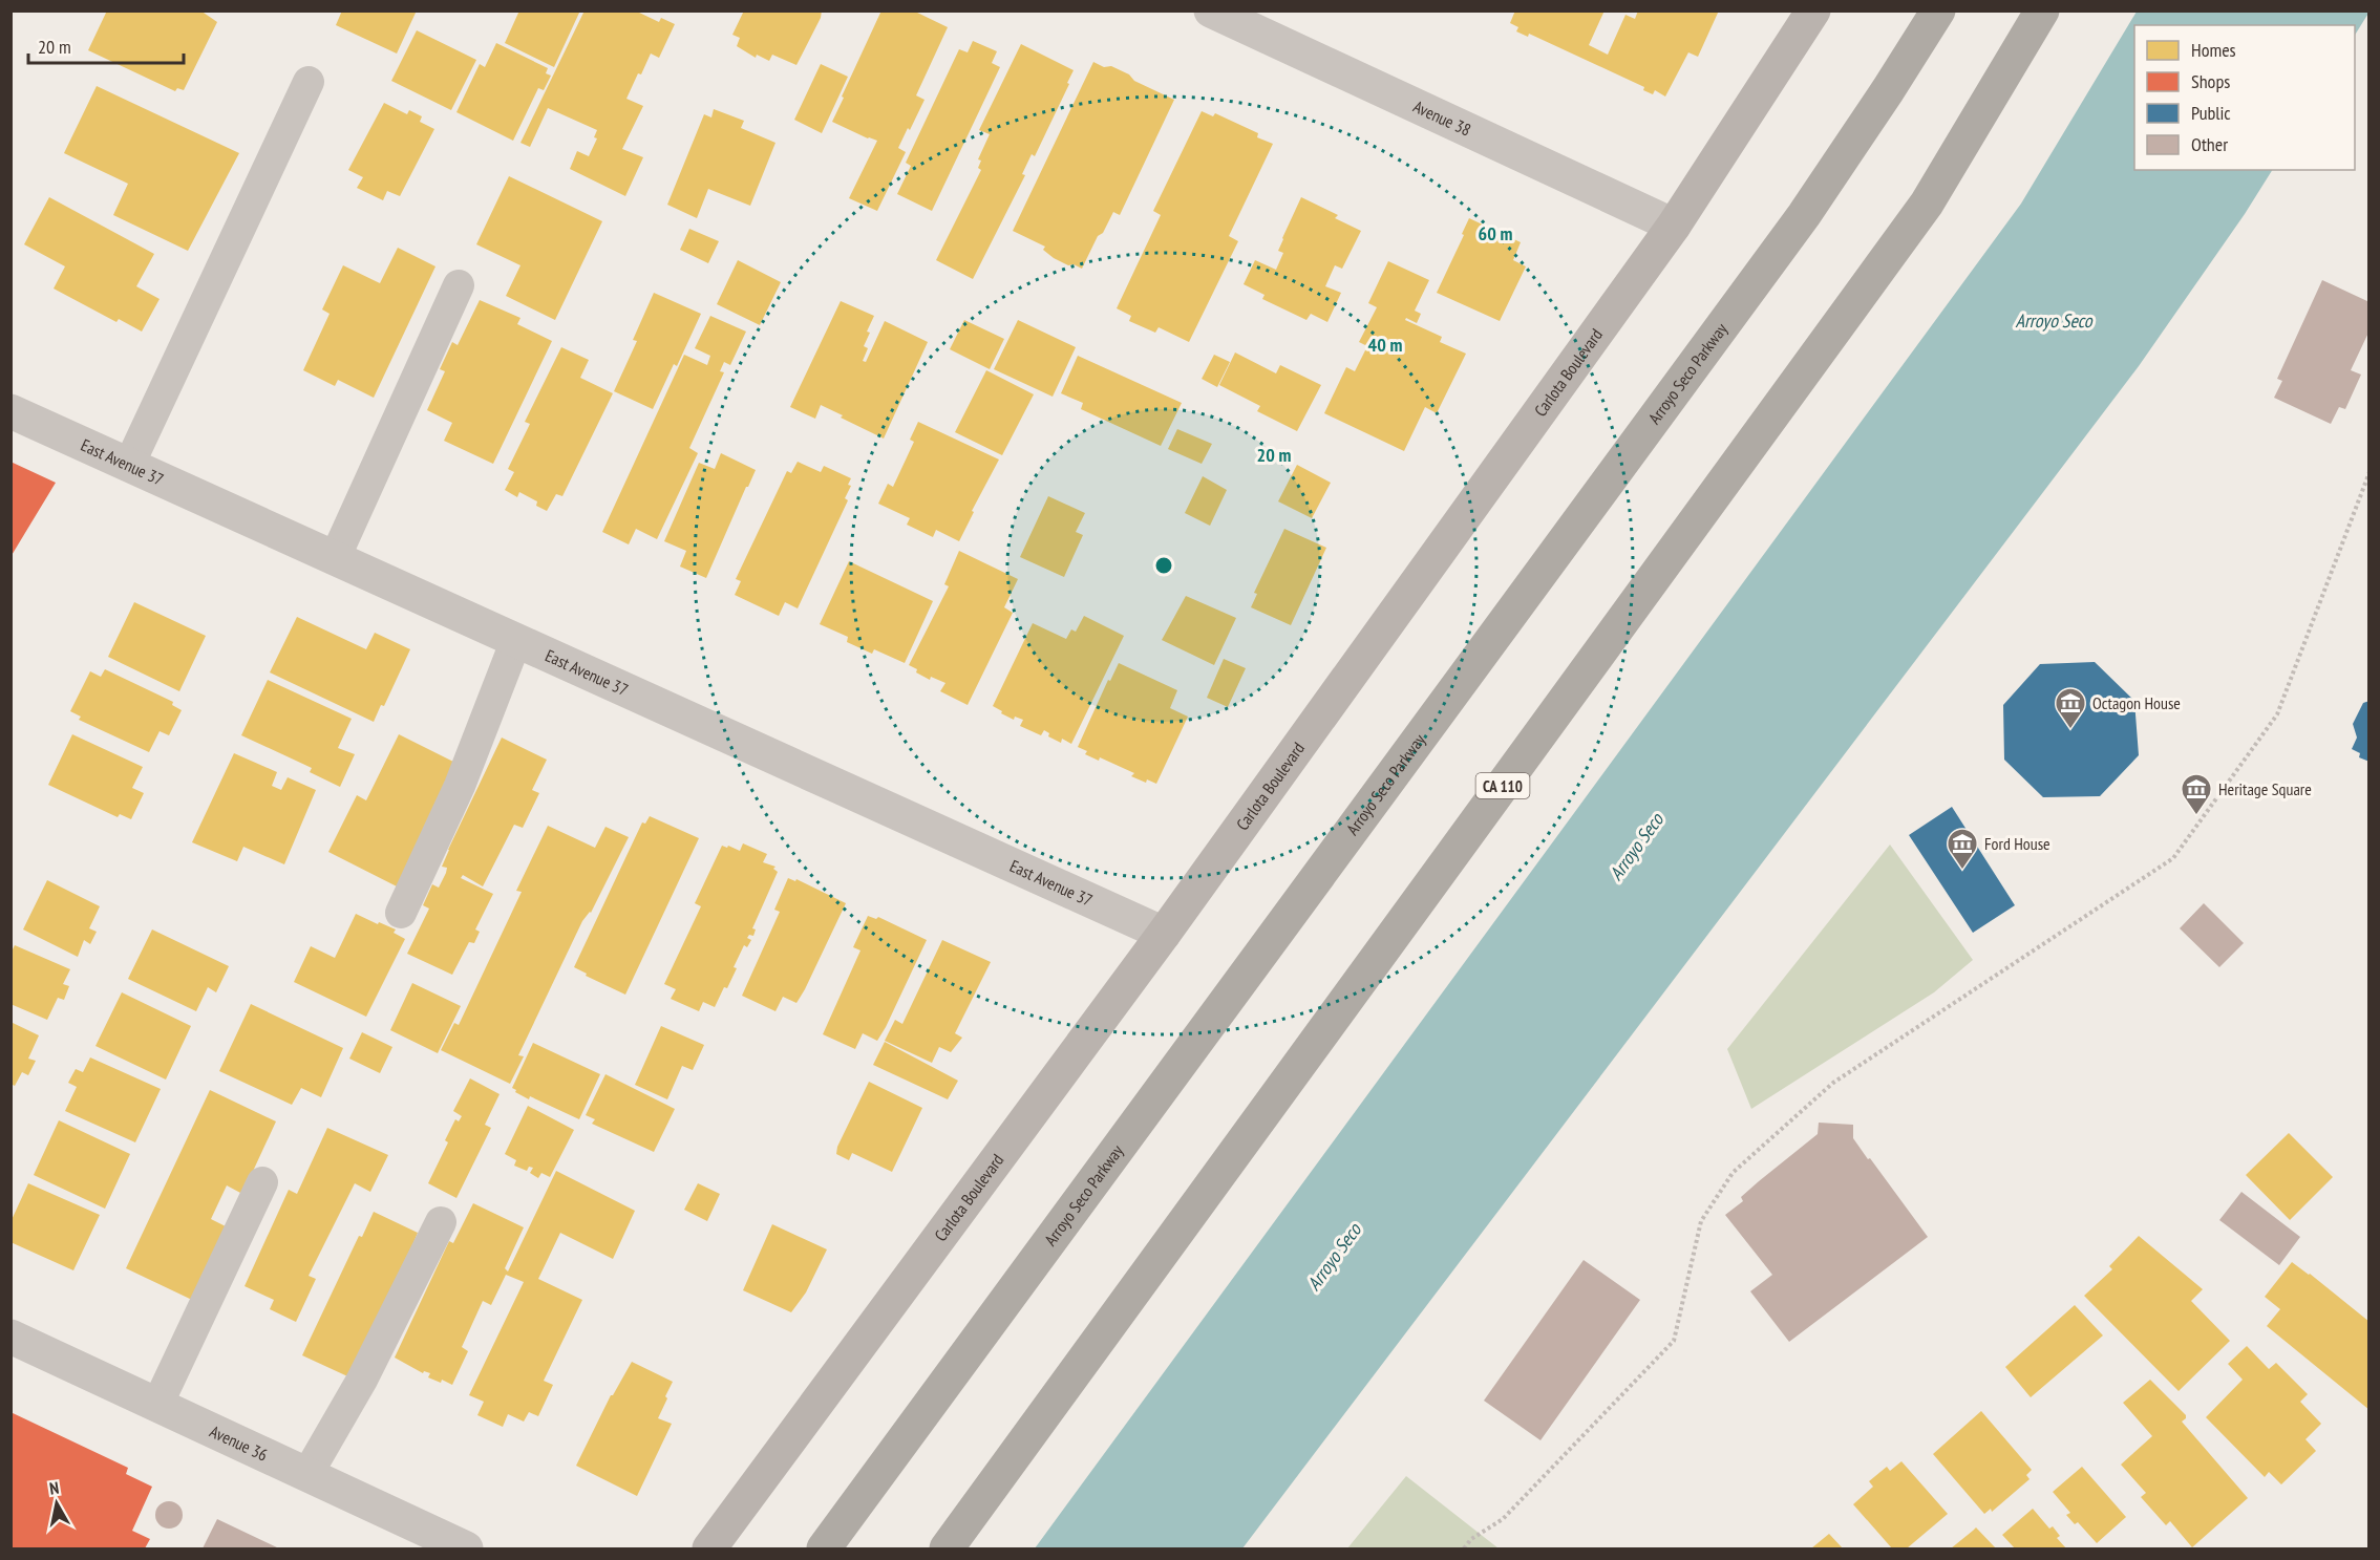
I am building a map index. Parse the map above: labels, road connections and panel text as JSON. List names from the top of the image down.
{
  "streets": {
    "highway": ["Arroyo Seco Parkway", "CA 110"],
    "street": [
      "Avenue 38",
      "Carlota Boulevard",
      "East Avenue 37",
      "Avenue 36"
    ]
  },
  "crossings": [
    ["Avenue 38", "Carlota Boulevard"],
    ["Carlota Boulevard", "East Avenue 37"]
  ],
  "water": ["Arroyo Seco"],
  "places": {
    "museum": ["Octagon House", "Heritage Square", "Ford House"]
  },
  "legend": [
    "Homes",
    "Shops",
    "Public",
    "Other"
  ],
  "scale_bar": "20 m",
  "north": "top",
  "rings": ["60 m", "40 m", "20 m"]
}
